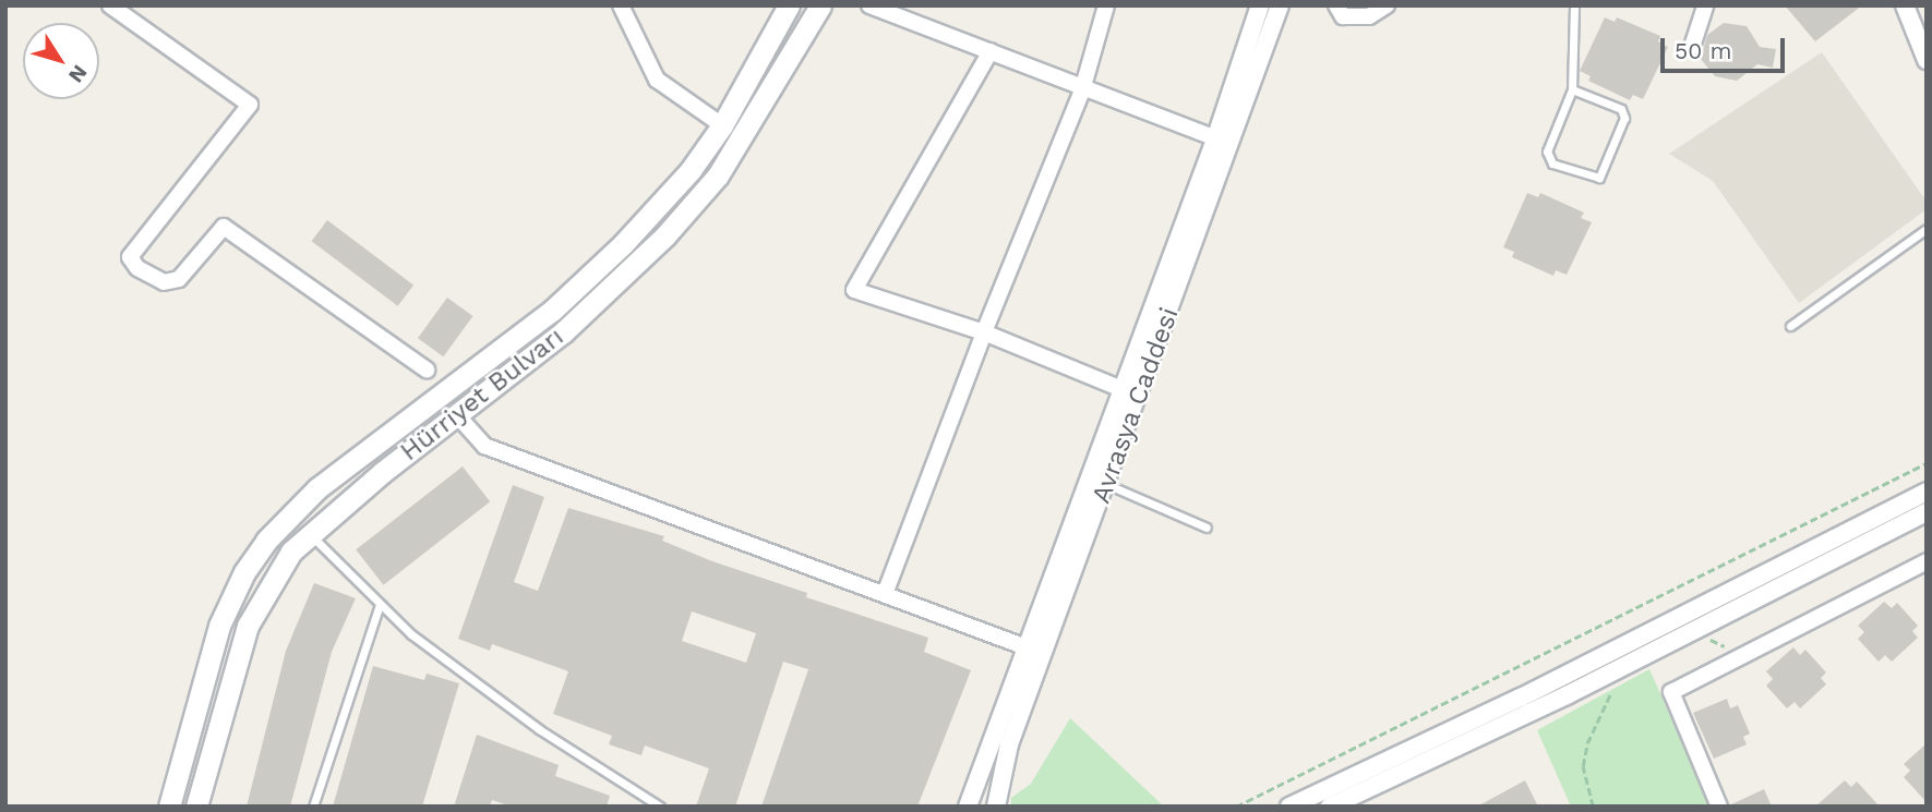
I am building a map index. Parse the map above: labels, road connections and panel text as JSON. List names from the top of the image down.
{
  "streets": {
    "main road": ["Hürriyet Bulvarı"],
    "street": ["Avrasya Caddesi"]
  },
  "scale_bar": "50 m",
  "north": "bottom right"
}
